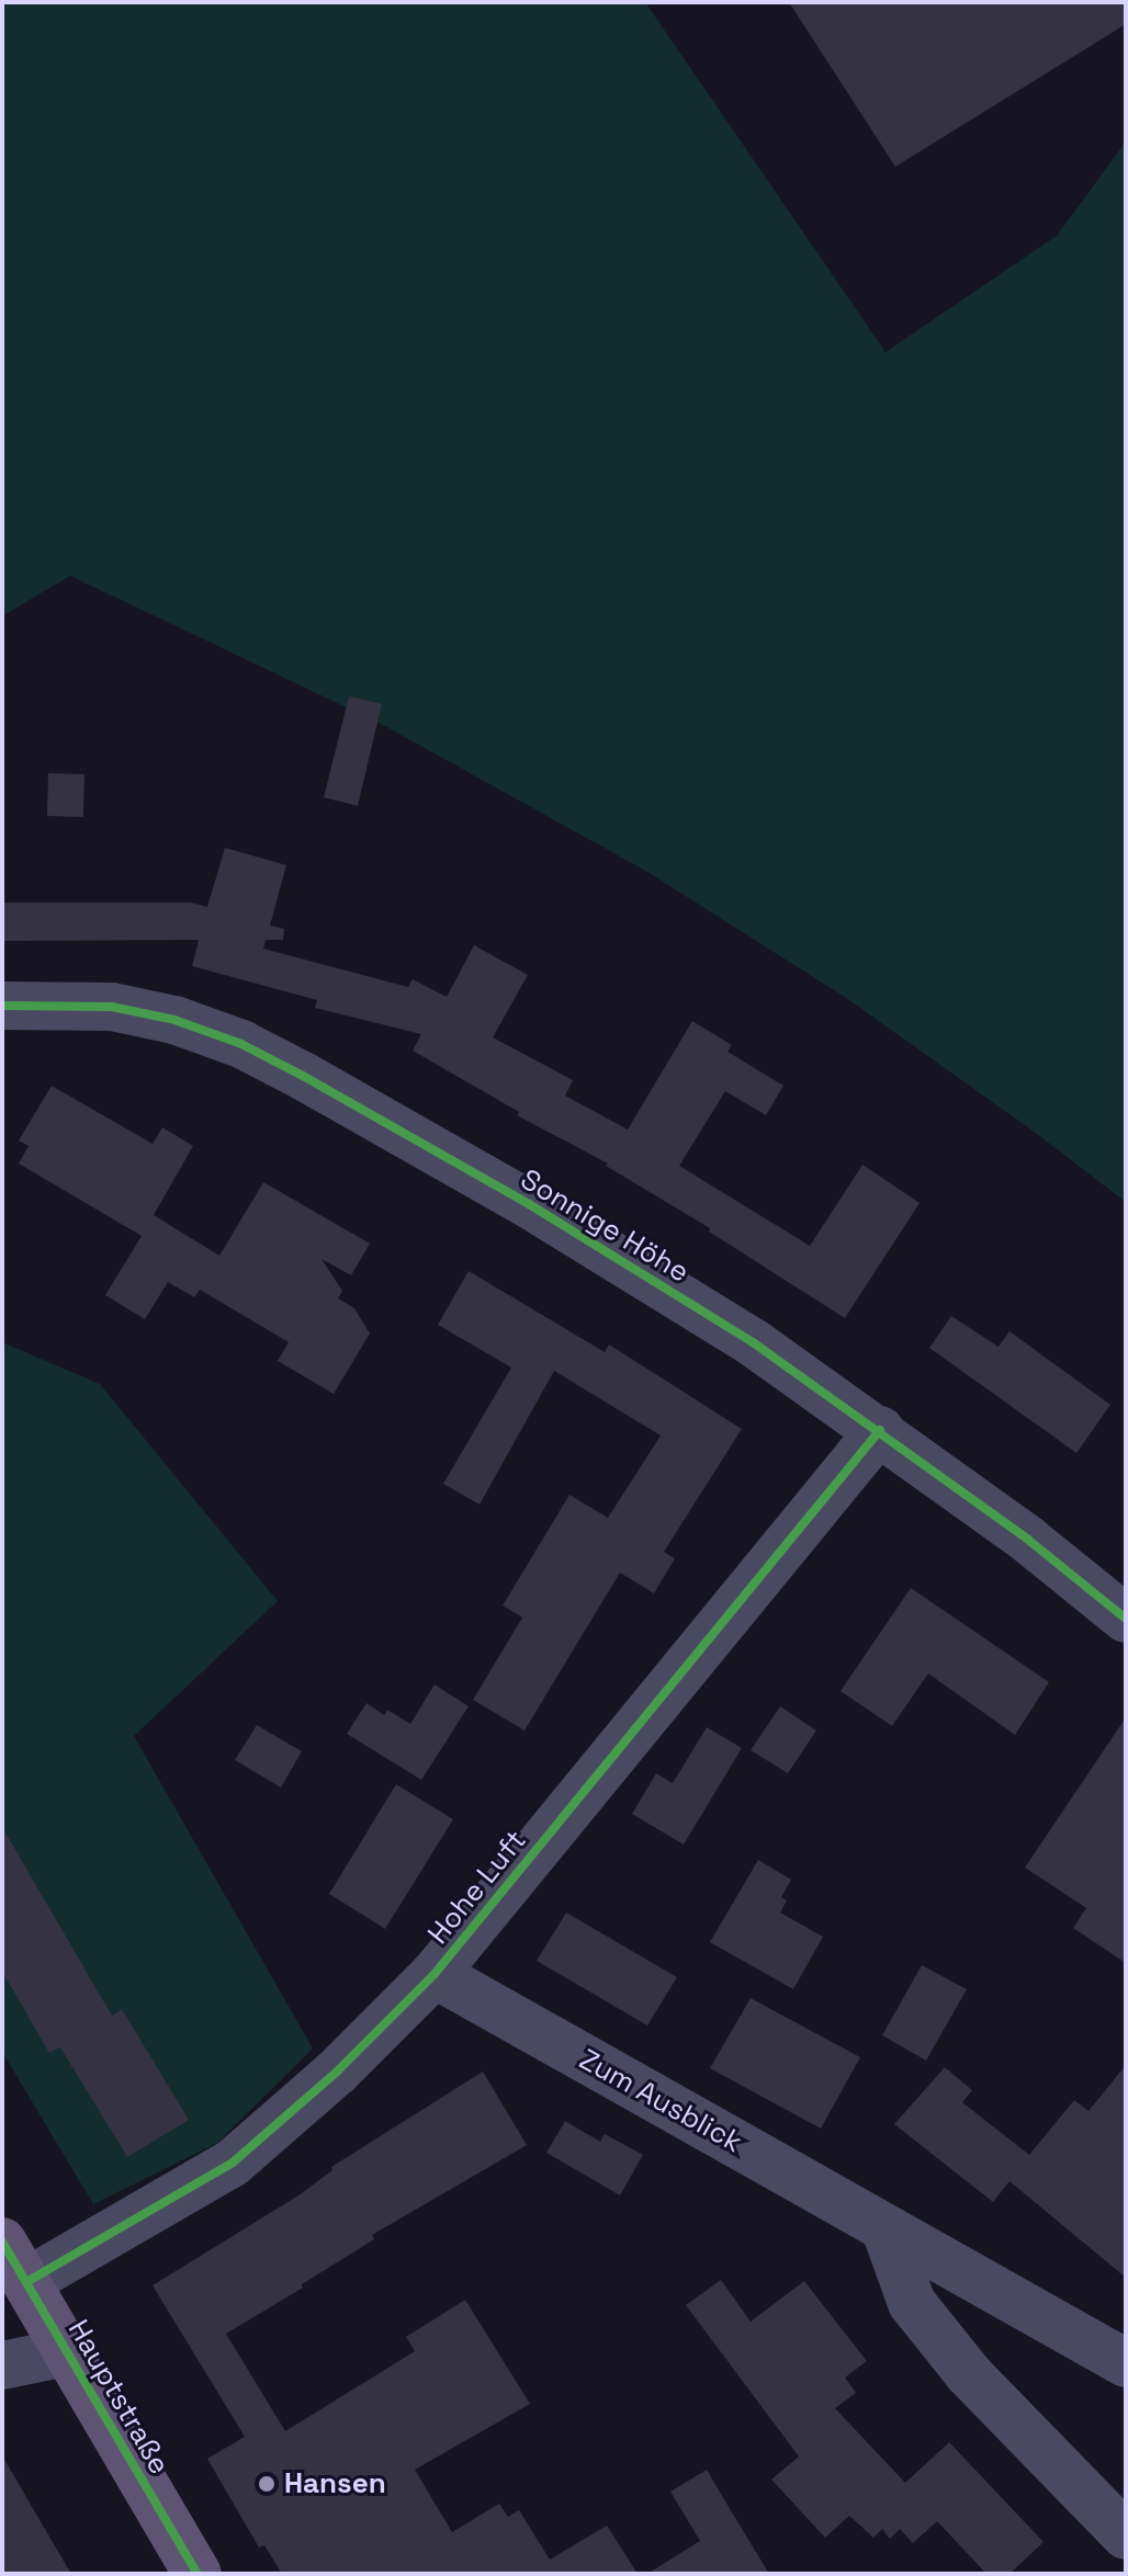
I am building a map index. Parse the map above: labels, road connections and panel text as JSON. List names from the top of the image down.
{
  "streets": {
    "main road": ["Hauptstraße"],
    "street": ["Sonnige Höhe", "Hohe Luft", "Zum Ausblick"]
  },
  "crossings": [
    ["Sonnige Höhe", "Hohe Luft"],
    ["Hohe Luft", "Zum Ausblick"],
    ["Hohe Luft", "Hauptstraße"]
  ],
  "places": ["Hansen"]
}
